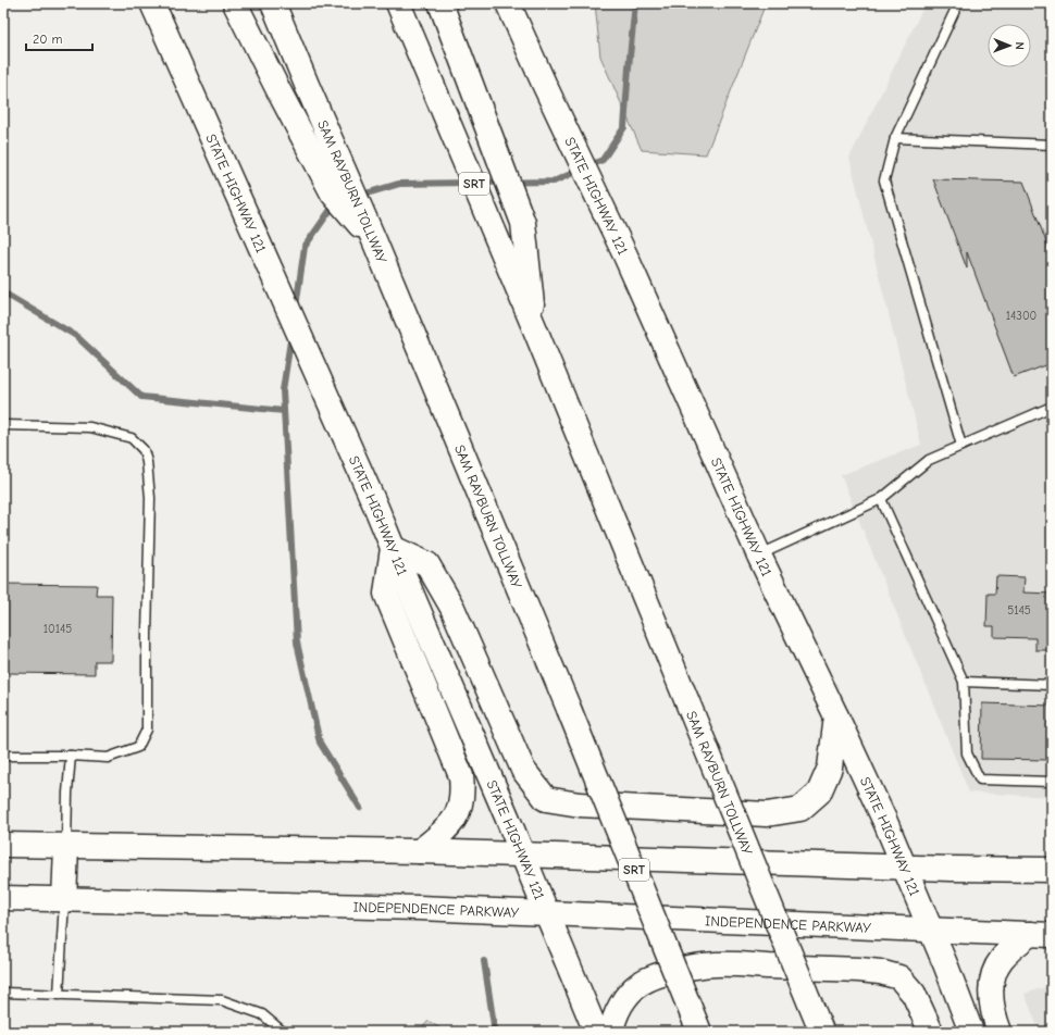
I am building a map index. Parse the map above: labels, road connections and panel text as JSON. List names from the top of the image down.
{
  "streets": {
    "main road": [
      "SRT",
      "SAM RAYBURN TOLLWAY",
      "STATE HIGHWAY 121",
      "INDEPENDENCE PARKWAY"
    ]
  },
  "crossings": [
    ["STATE HIGHWAY 121", "INDEPENDENCE PARKWAY"]
  ],
  "house_numbers": ["14300", "5145", "10145"],
  "scale_bar": "20 m",
  "north": "right"
}
